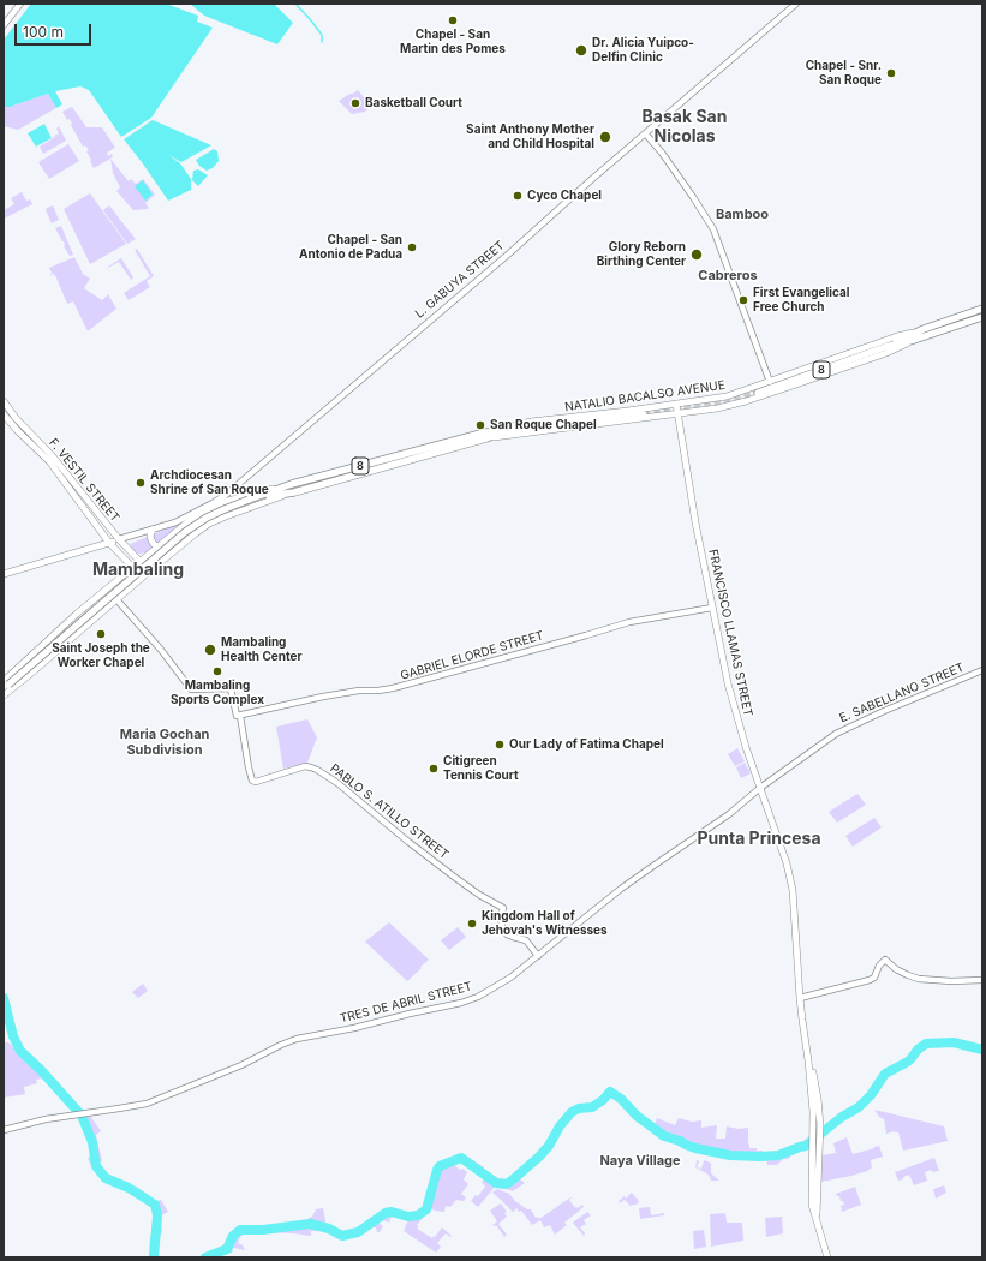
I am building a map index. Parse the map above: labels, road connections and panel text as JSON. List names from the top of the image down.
{
  "streets": {
    "main road": [
      "8",
      "NATALIO BACALSO AVENUE",
      "F. VESTIL STREET",
      "FRANCISCO LLAMAS STREET"
    ],
    "street": [
      "L. GABUYA STREET",
      "GABRIEL ELORDE STREET",
      "E. SABELLANO STREET",
      "PABLO S. ATILLO STREET",
      "TRES DE ABRIL STREET"
    ]
  },
  "crossings": [
    ["L. GABUYA STREET", "F. VESTIL STREET"],
    ["8", "NATALIO BACALSO AVENUE"],
    ["NATALIO BACALSO AVENUE", "F. VESTIL STREET"],
    ["NATALIO BACALSO AVENUE", "FRANCISCO LLAMAS STREET"],
    ["FRANCISCO LLAMAS STREET", "GABRIEL ELORDE STREET"],
    ["FRANCISCO LLAMAS STREET", "E. SABELLANO STREET"],
    ["FRANCISCO LLAMAS STREET", "TRES DE ABRIL STREET"],
    ["GABRIEL ELORDE STREET", "PABLO S. ATILLO STREET"],
    ["E. SABELLANO STREET", "TRES DE ABRIL STREET"],
    ["PABLO S. ATILLO STREET", "TRES DE ABRIL STREET"]
  ],
  "districts": [
    "Basak San Nicolas",
    "Bamboo",
    "Cabreros",
    "Mambaling",
    "Maria Gochan Subdivision",
    "Punta Princesa",
    "Naya Village"
  ],
  "places": [
    "Chapel - San Martin des Pomes",
    "Dr. Alicia Yuipco- Delfin Clinic",
    "Chapel - Snr. San Roque",
    "Basketball Court",
    "Saint Anthony Mother and Child Hospital",
    "Cyco Chapel",
    "Chapel - San Antonio de Padua",
    "Glory Reborn Birthing Center",
    "First Evangelical Free Church",
    "San Roque Chapel",
    "Archdiocesan Shrine of San Roque",
    "Saint Joseph the Worker Chapel",
    "Mambaling Health Center",
    "Mambaling Sports Complex",
    "Our Lady of Fatima Chapel",
    "Citigreen Tennis Court",
    "Kingdom Hall of Jehovah's Witnesses"
  ],
  "scale_bar": "100 m"
}
